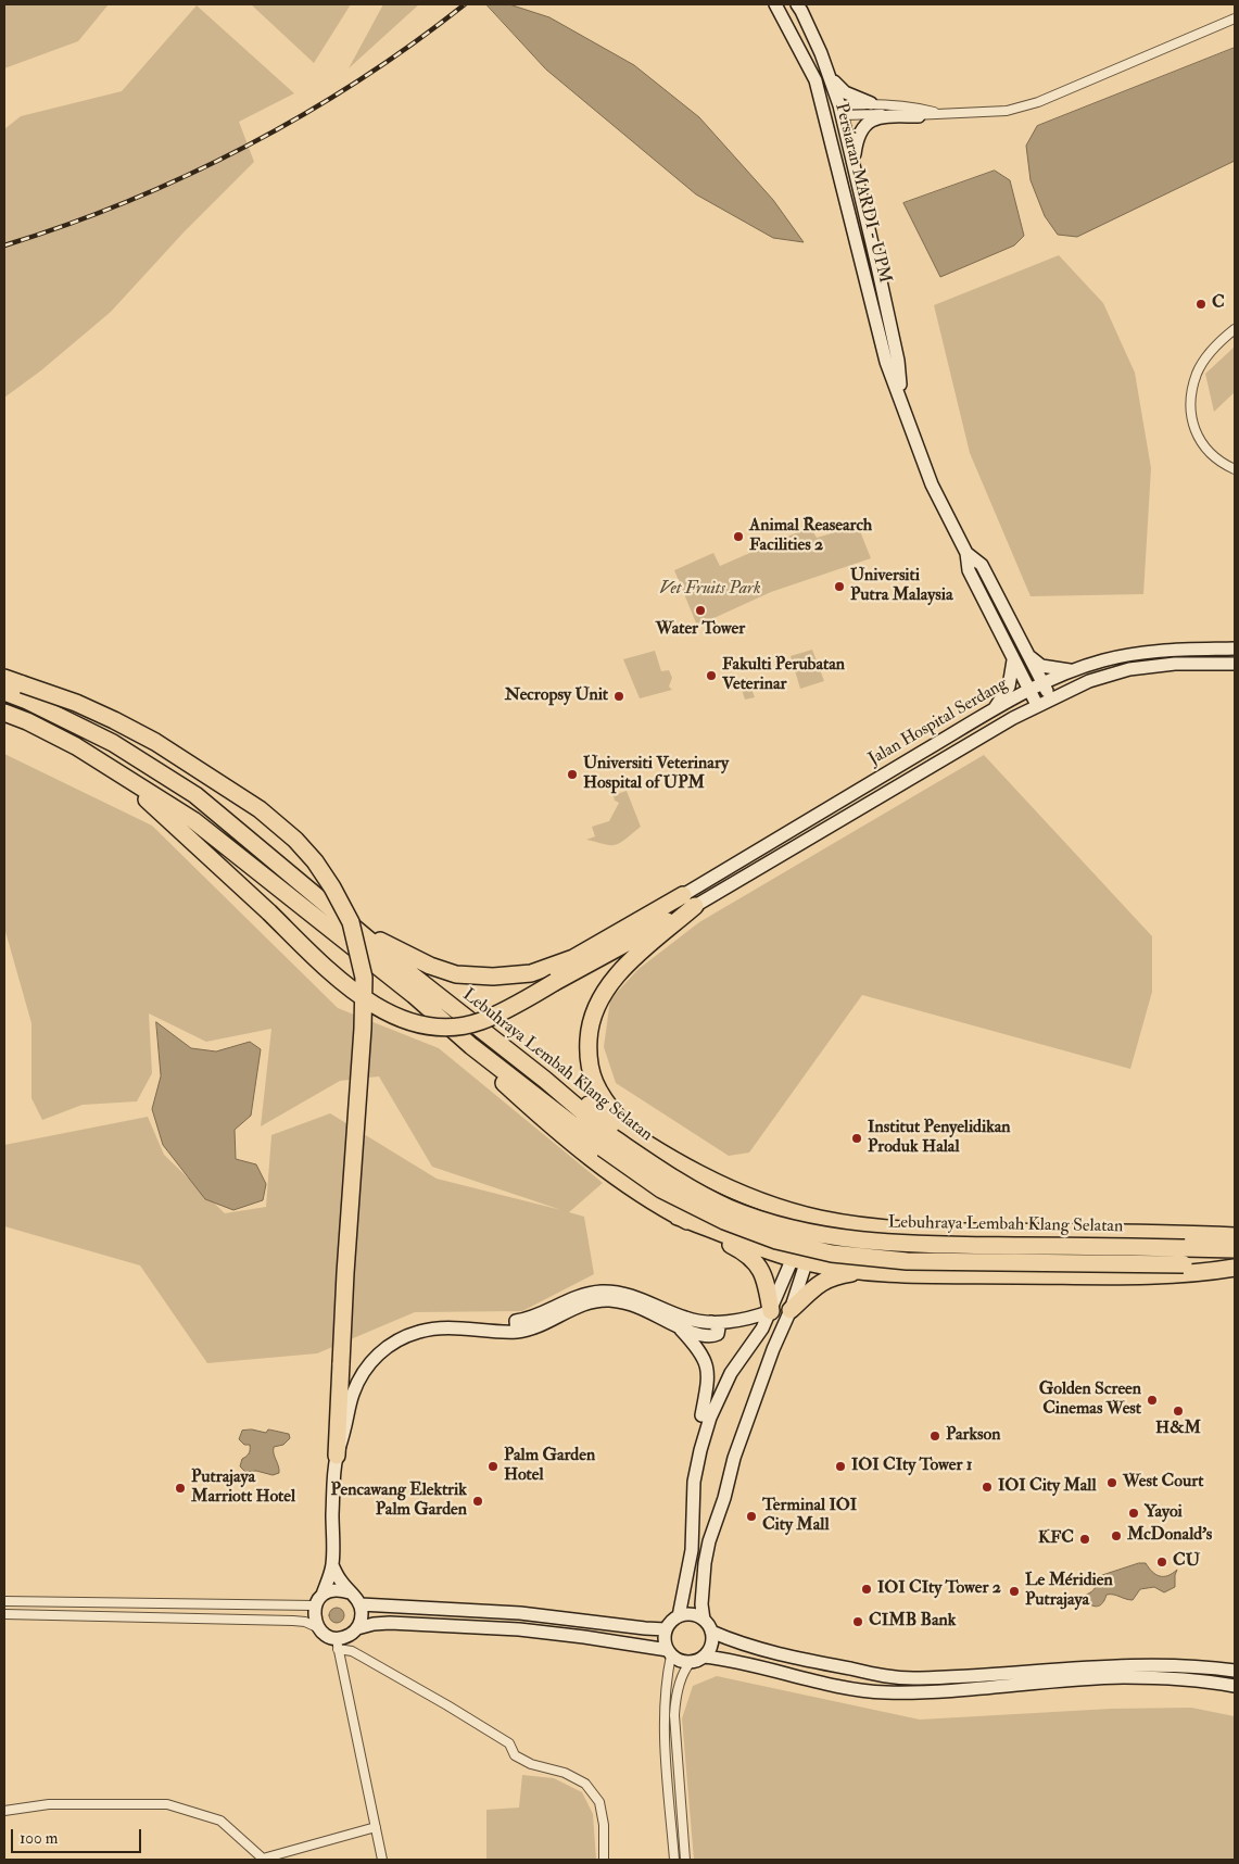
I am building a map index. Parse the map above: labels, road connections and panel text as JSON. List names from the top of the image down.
{
  "streets": {
    "highway": ["Lebuhraya Lembah Klang Selatan"],
    "street": ["Persiaran MARDI - UPM", "Jalan Hospital Serdang"]
  },
  "crossings": [
    ["Persiaran MARDI - UPM", "Jalan Hospital Serdang"]
  ],
  "parks": ["Vet Fruits Park"],
  "places": [
    "C",
    "Animal Reasearch Facilities 2",
    "Universiti Putra Malaysia",
    "Water Tower",
    "Fakulti Perubatan Veterinar",
    "Necropsy Unit",
    "Universiti Veterinary Hospital of UPM",
    "Institut Penyelidikan Produk Halal",
    "Golden Screen Cinemas West",
    "H&M",
    "Parkson",
    "Palm Garden Hotel",
    "IOI CIty Tower 1",
    "West Court",
    "IOI City Mall",
    "Putrajaya Marriott Hotel",
    "Pencawang Elektrik Palm Garden",
    "Yayoi",
    "Terminal IOI City Mall",
    "McDonald's",
    "KFC",
    "CU",
    "IOI CIty Tower 2",
    "Le Méridien Putrajaya",
    "CIMB Bank"
  ],
  "scale_bar": "100 m"
}
